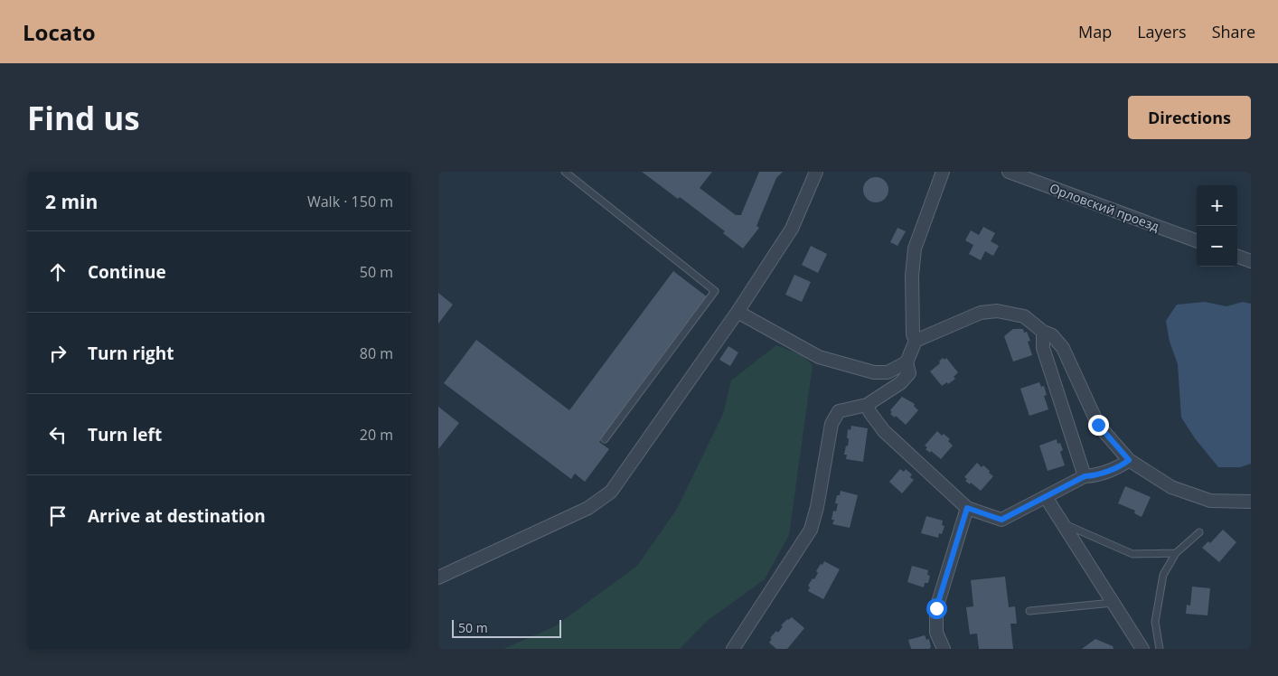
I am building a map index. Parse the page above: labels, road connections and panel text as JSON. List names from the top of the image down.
{
  "streets": {
    "street": ["Орловский проезд"]
  },
  "scale_bar": "50 m",
  "page": {
    "header": "Locato",
    "nav": ["Map", "Layers", "Share"],
    "buttons": "Directions",
    "title": "Find us",
    "heading": ["2 min", "Walk · 150 m"],
    "map_buttons": ["+", "−"],
    "list": [
      ["Continue", "50 m"],
      ["Turn right", "80 m"],
      ["Turn left", "20 m"],
      "Arrive at destination"
    ],
    "scale": "50 m"
  }
}
